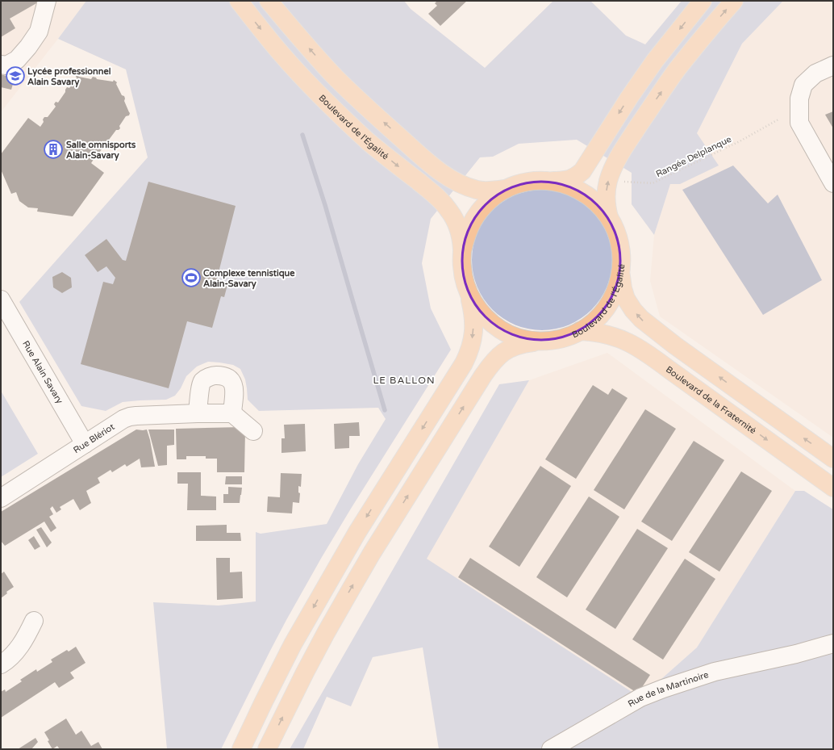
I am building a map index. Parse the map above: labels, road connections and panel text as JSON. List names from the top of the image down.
{
  "streets": {
    "main road": ["Boulevard de l'Égalité", "Boulevard de la Fraternité"],
    "street": ["Rue Alain Savary", "Rue Blériot", "Rue de la Martinoire"],
    "path": ["Rangée Delplanque"]
  },
  "crossings": [
    ["Boulevard de l'Égalité", "Boulevard de la Fraternité"],
    ["Rue Alain Savary", "Rue Blériot"]
  ],
  "districts": ["LE BALLON"],
  "places": {
    "school or university": ["Lycée professionnel Alain Savary"],
    "building": ["Salle omnisports Alain-Savary"],
    "sports": ["Complexe tennistique Alain-Savary"]
  }
}
